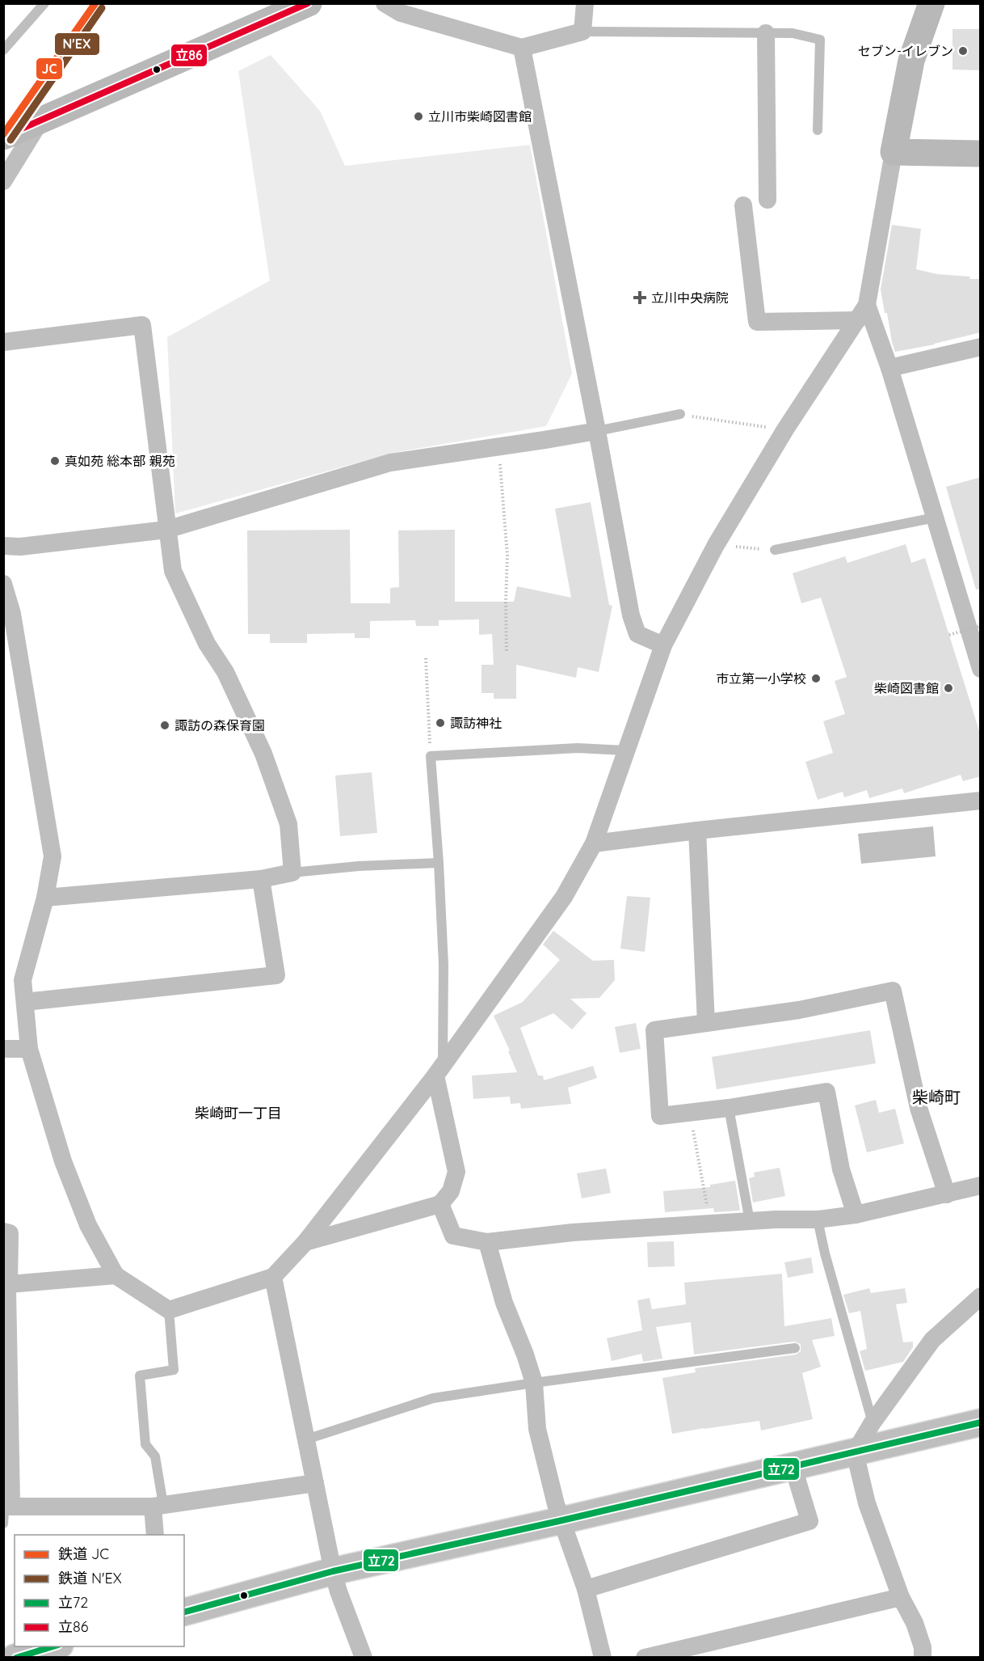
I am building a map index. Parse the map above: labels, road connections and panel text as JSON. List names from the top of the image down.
{
  "districts": ["柴崎町", "柴崎町一丁目"],
  "places": {
    "other": [
      "セブン-イレブン",
      "立川市柴崎図書館",
      "真如苑 総本部 親苑",
      "市立第一小学校",
      "柴崎図書館",
      "諏訪神社",
      "諏訪の森保育園"
    ],
    "health": ["立川中央病院"]
  },
  "lines": [
    "rail line JC",
    "transit line 立86",
    "rail line N'EX",
    "transit line 立72"
  ],
  "legend": [
    "鉄道 JC",
    "鉄道 N'EX",
    "立72",
    "立86"
  ]
}
